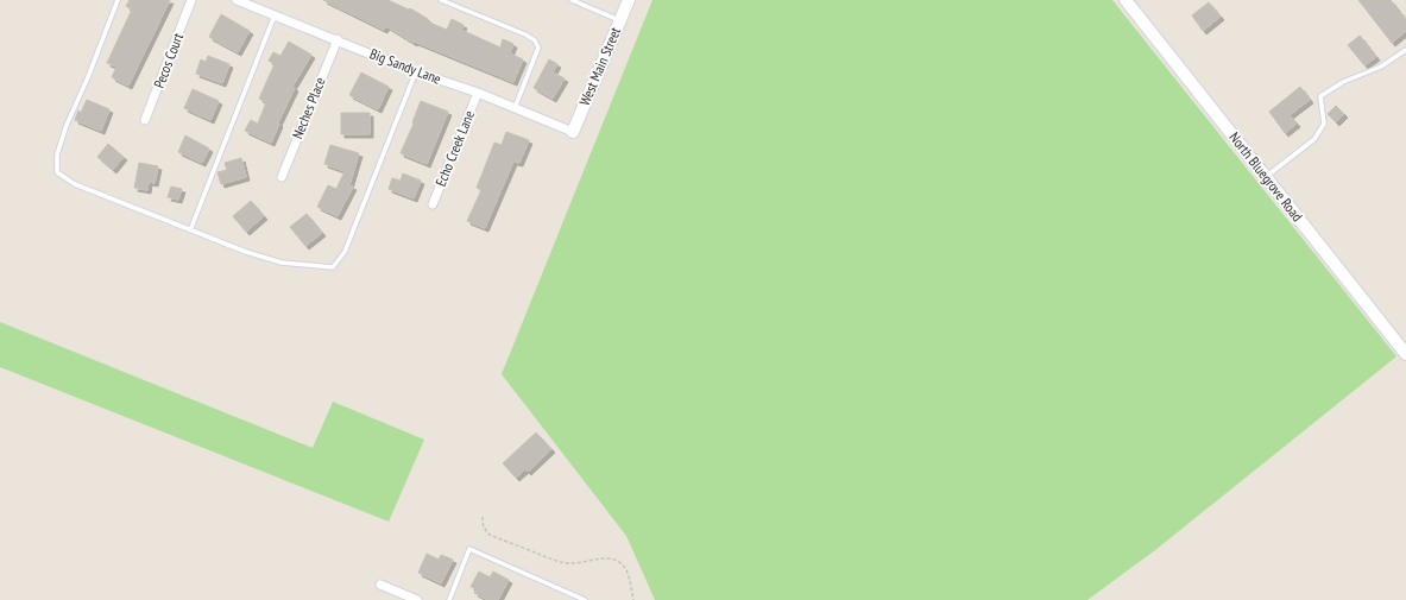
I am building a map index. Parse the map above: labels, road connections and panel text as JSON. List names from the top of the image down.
{
  "streets": {
    "street": [
      "Pecos Court",
      "Big Sandy Lane",
      "West Main Street",
      "Neches Place",
      "Echo Creek Lane",
      "North Bluegrove Road"
    ]
  },
  "crossings": [
    ["Big Sandy Lane", "West Main Street"],
    ["Big Sandy Lane", "Neches Place"],
    ["Big Sandy Lane", "Echo Creek Lane"]
  ]
}
